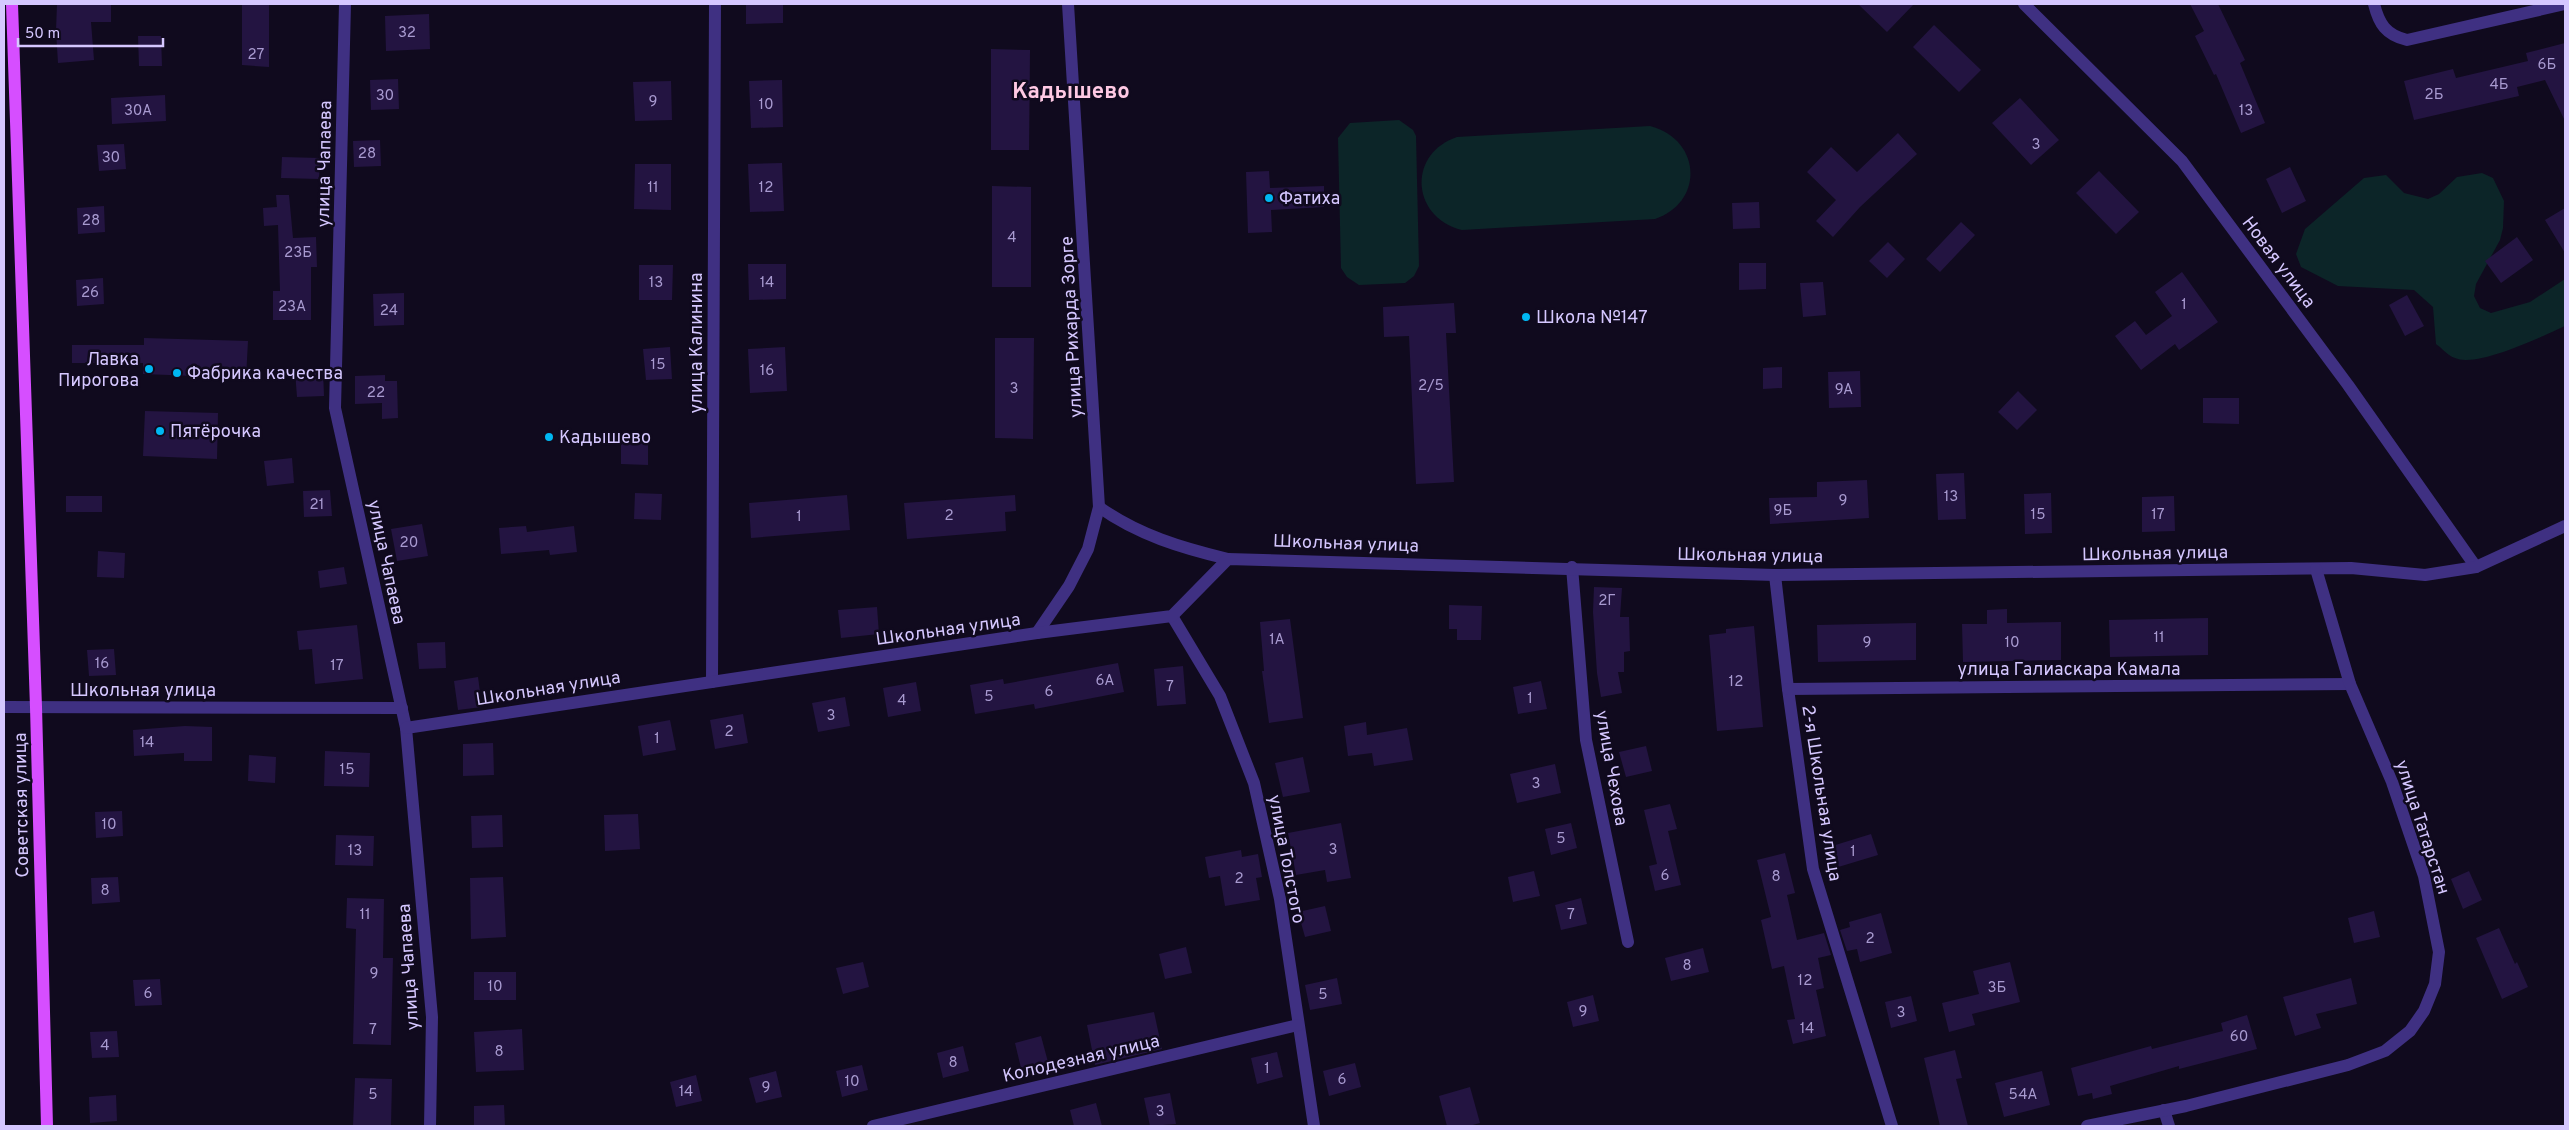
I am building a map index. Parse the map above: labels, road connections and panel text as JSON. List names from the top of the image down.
{
  "streets": {
    "main road": ["Советская улица"],
    "street": [
      "улица Чапаева",
      "Новая улица",
      "улица Рихарда Зорге",
      "улица Калинина",
      "Школьная улица",
      "улица Галиаскара Камала",
      "улица Чехова",
      "2-я Школьная улица",
      "улица Татарстан",
      "улица Толстого",
      "Колодезная улица"
    ]
  },
  "crossings": [
    ["улица Чапаева", "Школьная улица"],
    ["Новая улица", "Школьная улица"],
    ["улица Рихарда Зорге", "Школьная улица"],
    ["улица Калинина", "Школьная улица"],
    ["Школьная улица", "улица Чехова"],
    ["Школьная улица", "2-я Школьная улица"],
    ["Школьная улица", "Советская улица"],
    ["Школьная улица", "улица Татарстан"],
    ["Школьная улица", "улица Толстого"],
    ["улица Галиаскара Камала", "2-я Школьная улица"],
    ["улица Галиаскара Камала", "улица Татарстан"],
    ["улица Толстого", "Колодезная улица"]
  ],
  "districts": ["Кадышево"],
  "places": [
    "Фатиха",
    "Школа №147",
    "Лавка Пирогова",
    "Фабрика качества",
    "Пятёрочка",
    "Кадышево"
  ],
  "house_numbers": [
    "32",
    "27",
    "6Б",
    "4Б",
    "2Б",
    "30",
    "9",
    "10",
    "30А",
    "13",
    "3",
    "28",
    "30",
    "11",
    "12",
    "28",
    "4",
    "23Б",
    "13",
    "14",
    "26",
    "1",
    "23А",
    "24",
    "15",
    "16",
    "2/5",
    "3",
    "9А",
    "22",
    "13",
    "9",
    "21",
    "9Б",
    "15",
    "17",
    "2",
    "1",
    "20",
    "2Г",
    "11",
    "1А",
    "9",
    "10",
    "16",
    "17",
    "6А",
    "12",
    "7",
    "6",
    "5",
    "1",
    "4",
    "3",
    "2",
    "1",
    "14",
    "15",
    "3",
    "10",
    "5",
    "3",
    "13",
    "1",
    "6",
    "8",
    "2",
    "8",
    "11",
    "7",
    "2",
    "8",
    "9",
    "12",
    "10",
    "3Б",
    "6",
    "5",
    "9",
    "3",
    "14",
    "7",
    "60",
    "4",
    "8",
    "8",
    "1",
    "6",
    "10",
    "9",
    "14",
    "5",
    "54А",
    "3"
  ],
  "scale_bar": "50 m"
}
